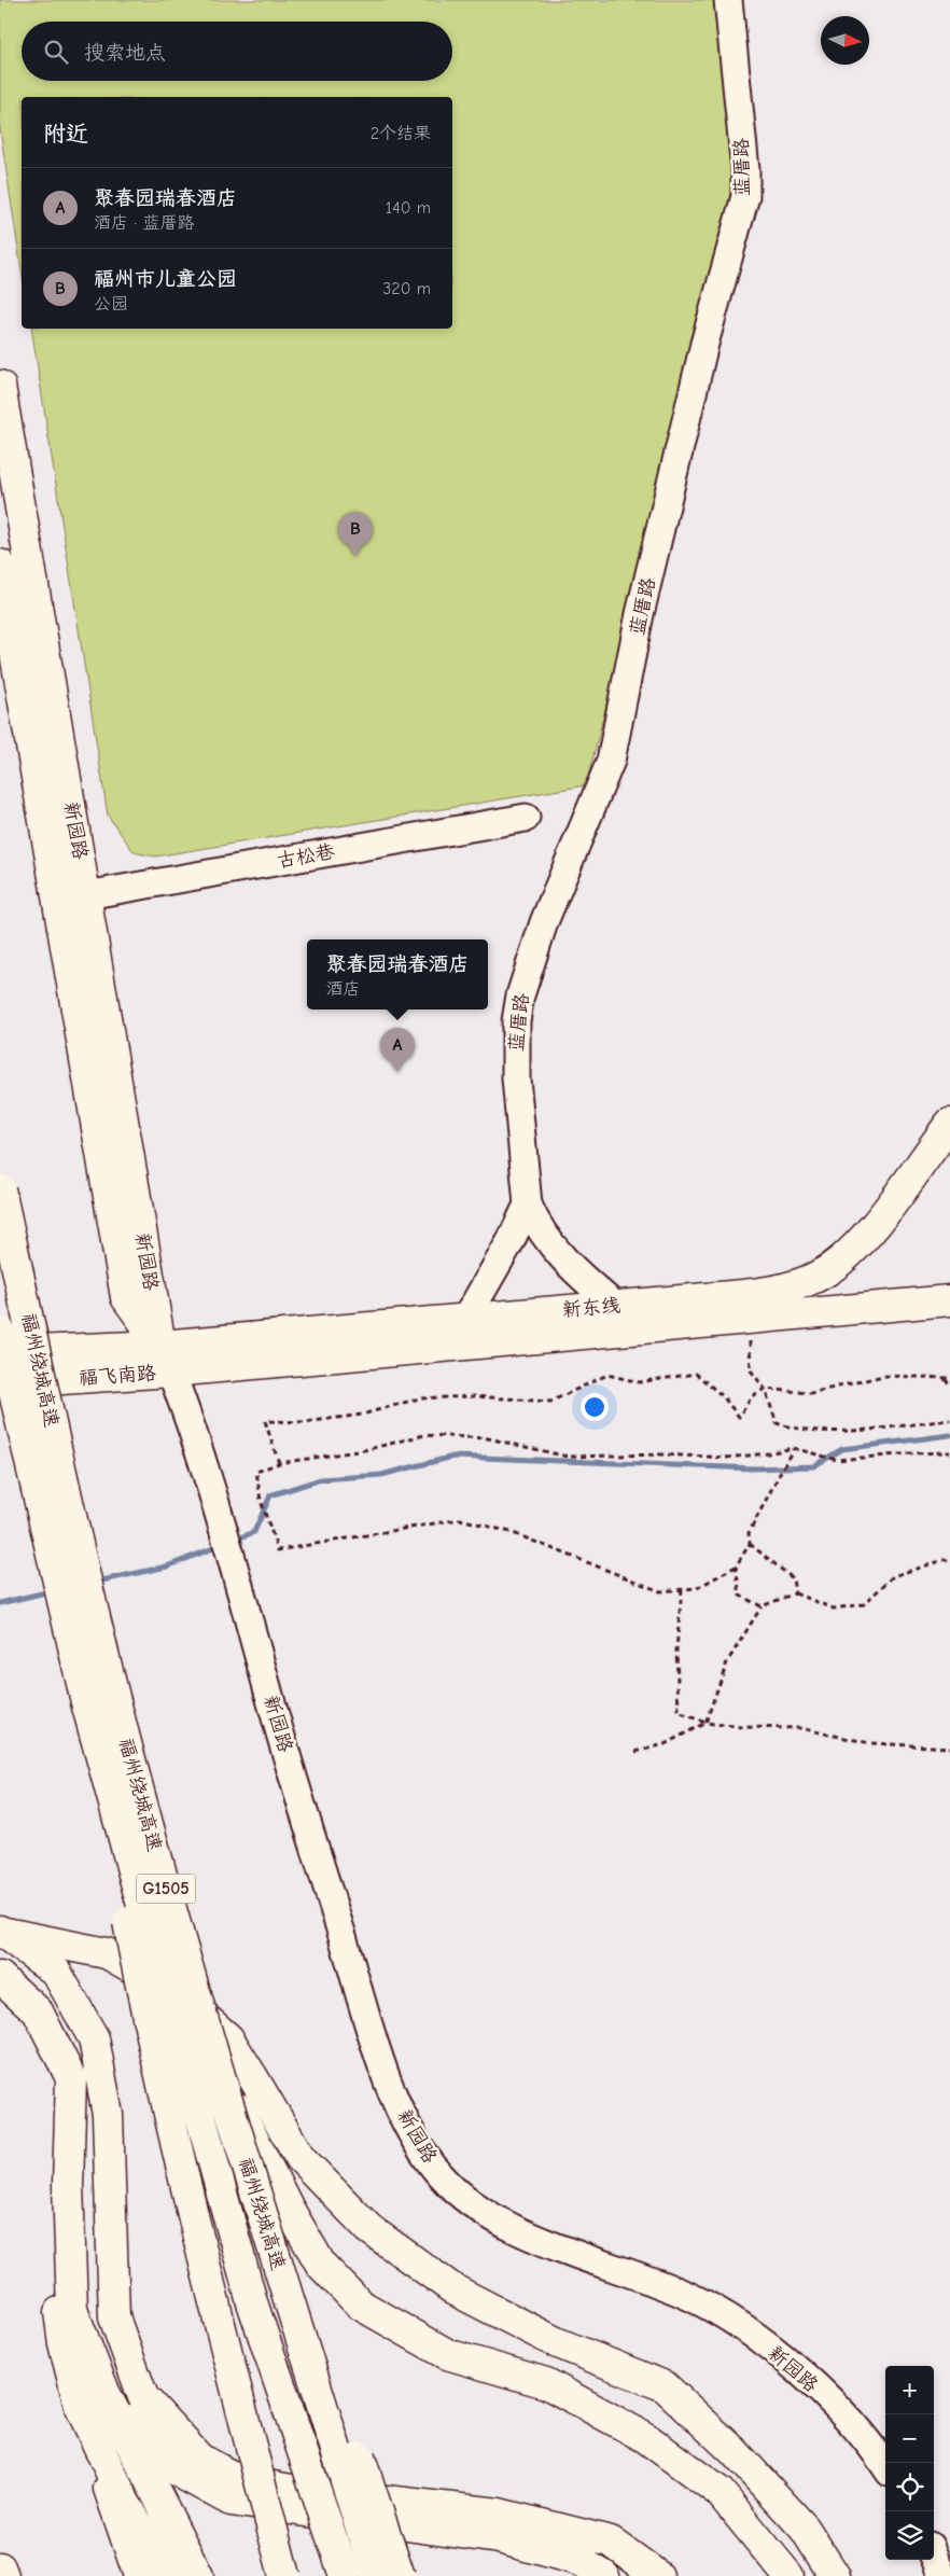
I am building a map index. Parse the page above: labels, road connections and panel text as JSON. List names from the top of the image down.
{
  "streets": {
    "main road": [
      "新园路",
      "新东线",
      "福州绕城高速",
      "福飞南路",
      "G1505"
    ],
    "street": ["蓝厝路", "古松巷"]
  },
  "crossings": [
    ["新园路", "古松巷"],
    ["新园路", "新东线"],
    ["新园路", "福飞南路"],
    ["新东线", "福飞南路"]
  ],
  "north": "right",
  "page": {
    "search": "搜索地点",
    "heading": ["附近", "2个结果"],
    "list": [
      {
        "mark": "A",
        "name": "聚春园瑞春酒店",
        "note": "酒店 · 蓝厝路",
        "value": "140 m"
      },
      {
        "mark": "B",
        "name": "福州市儿童公园",
        "note": "公园",
        "value": "320 m"
      }
    ],
    "pins": ["B", "A"],
    "popup": ["聚春园瑞春酒店", "酒店"],
    "map_buttons": ["+", "−"]
  }
}
